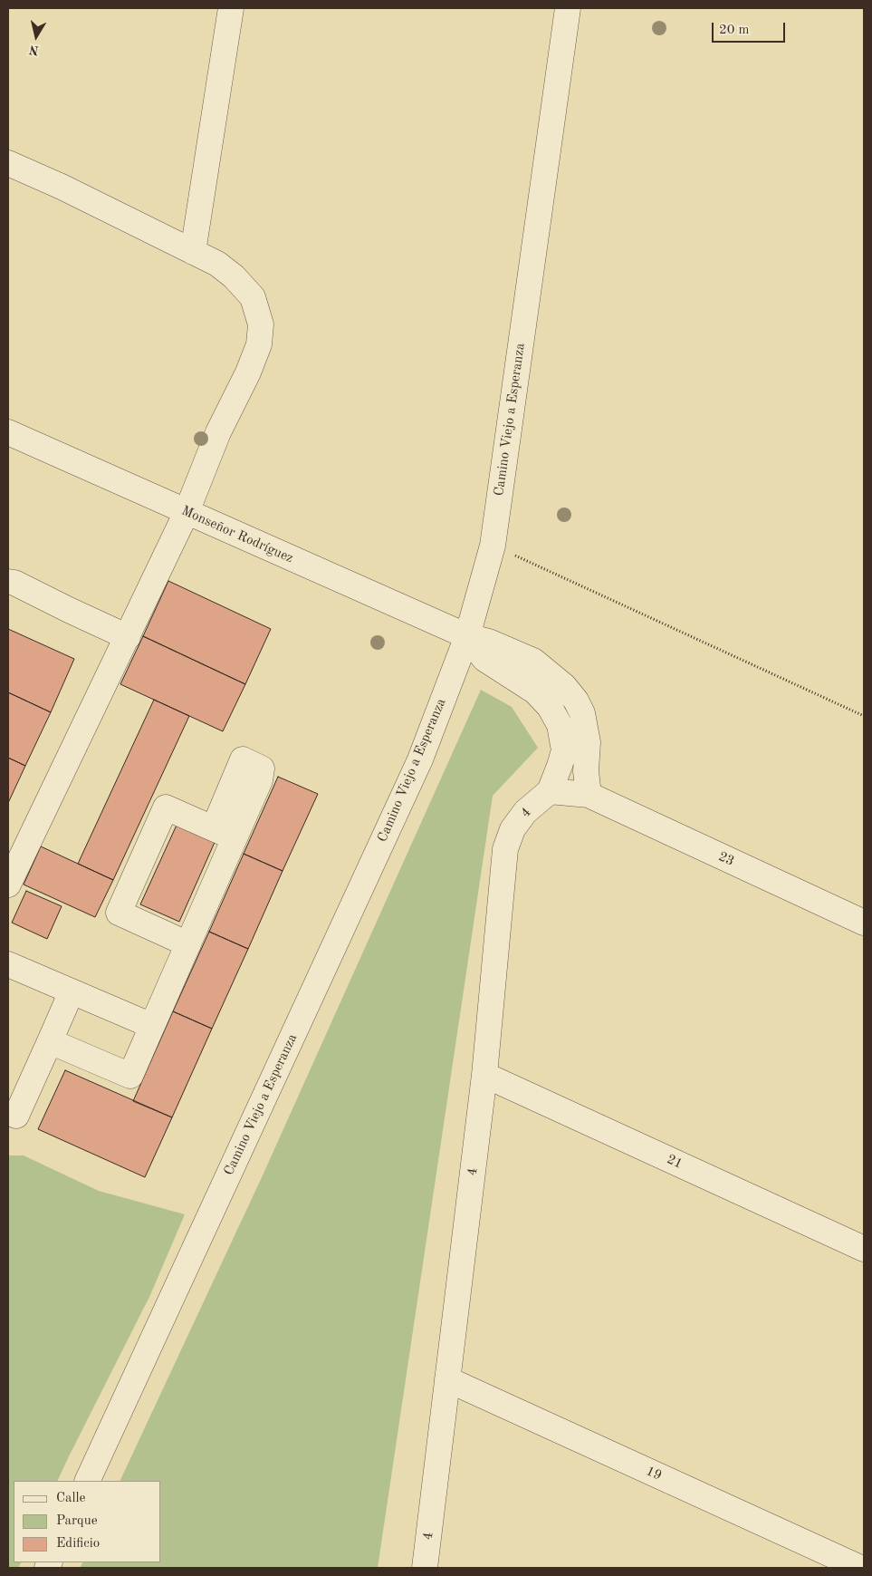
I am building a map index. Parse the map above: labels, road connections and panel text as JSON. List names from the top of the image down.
{
  "streets": {
    "street": [
      "Camino Viejo a Esperanza",
      "Monseñor Rodríguez",
      "4",
      "23",
      "21",
      "19"
    ]
  },
  "crossings": [
    ["Camino Viejo a Esperanza", "Monseñor Rodríguez"],
    ["Monseñor Rodríguez", "23"],
    ["4", "23"],
    ["4", "21"],
    ["4", "19"]
  ],
  "legend": ["Calle", "Parque", "Edificio"],
  "scale_bar": "20 m",
  "north": "bottom"
}
